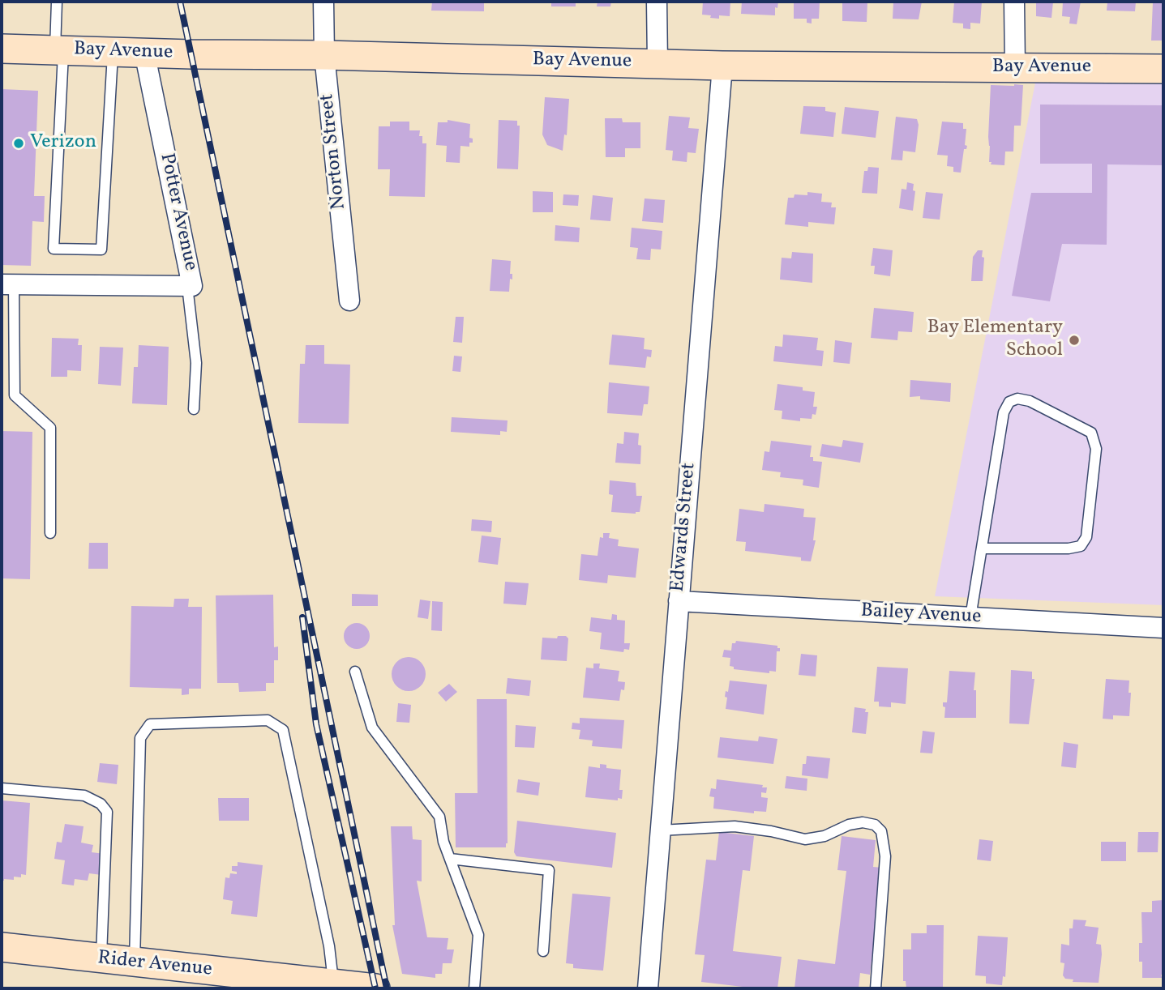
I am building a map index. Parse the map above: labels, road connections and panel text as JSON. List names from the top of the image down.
{
  "streets": {
    "street": [
      "Bay Avenue",
      "Norton Street",
      "Potter Avenue",
      "Edwards Street",
      "Bailey Avenue",
      "Rider Avenue"
    ]
  },
  "crossings": [
    ["Bay Avenue", "Norton Street"],
    ["Bay Avenue", "Potter Avenue"],
    ["Bay Avenue", "Edwards Street"],
    ["Edwards Street", "Bailey Avenue"]
  ],
  "places": ["Verizon", "Bay Elementary School"]
}
